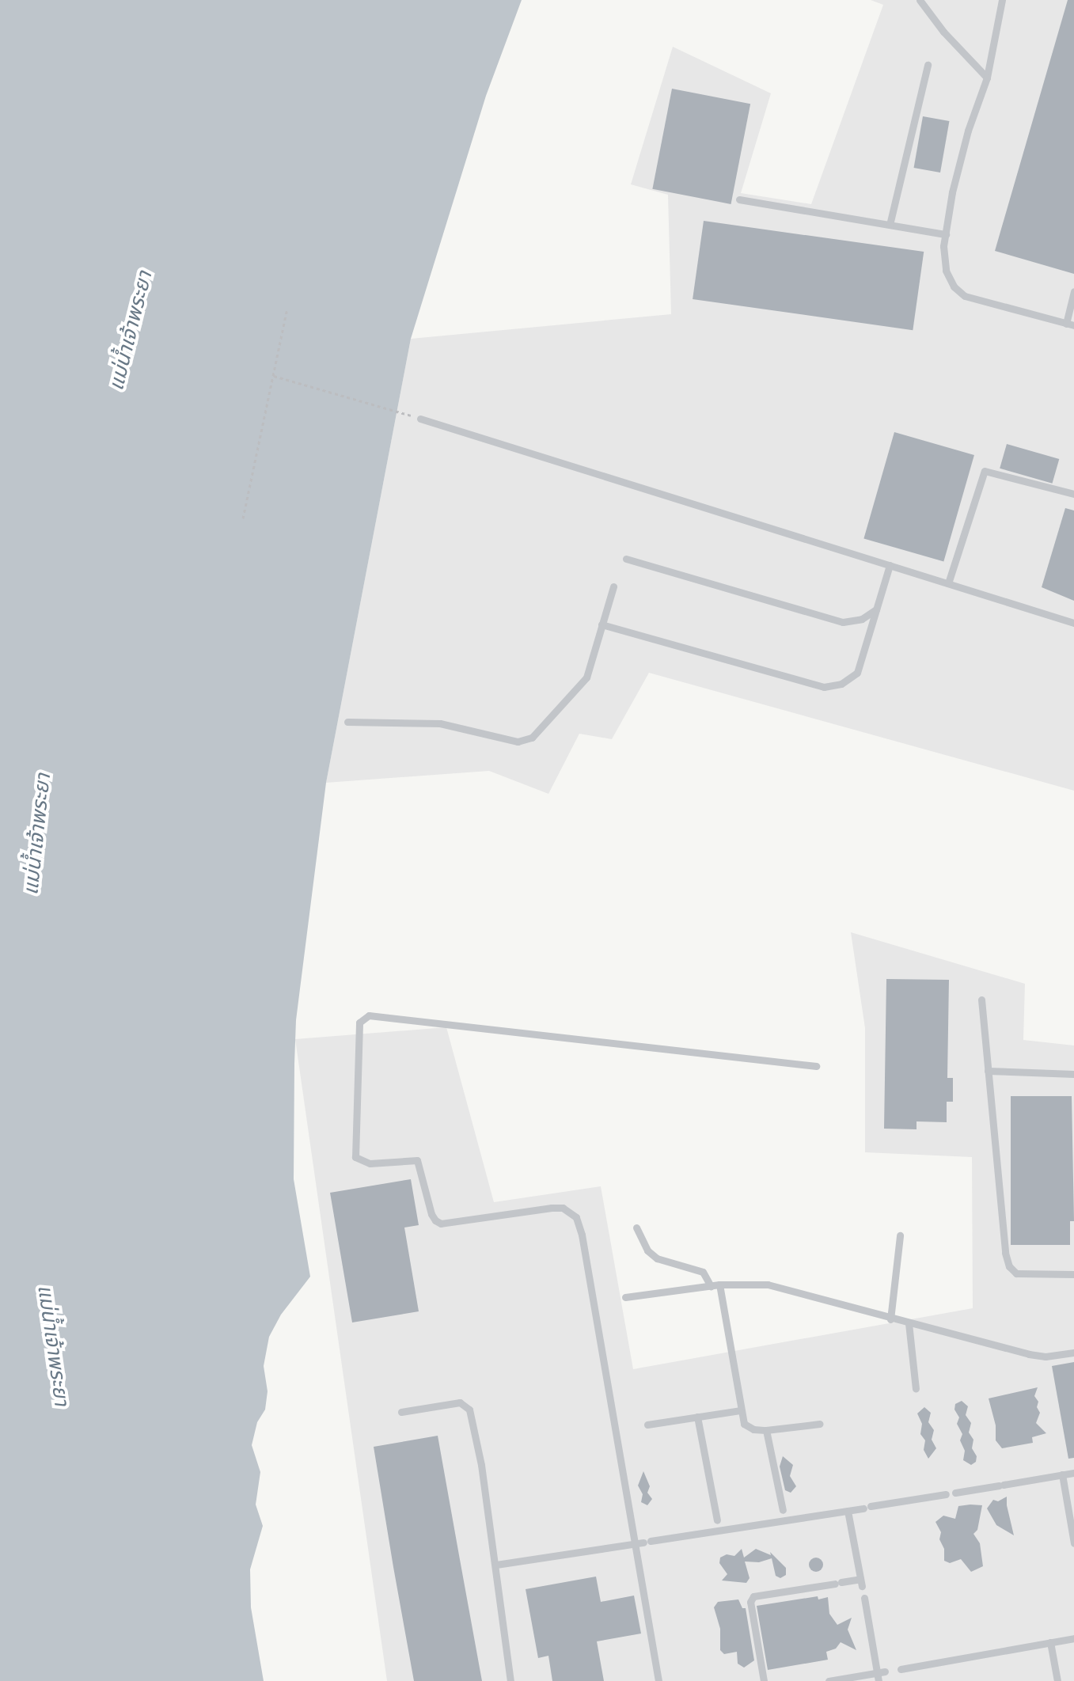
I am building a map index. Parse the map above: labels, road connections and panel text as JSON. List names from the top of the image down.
{
  "water": ["แม่น้ำเจ้าพระยา"]
}
